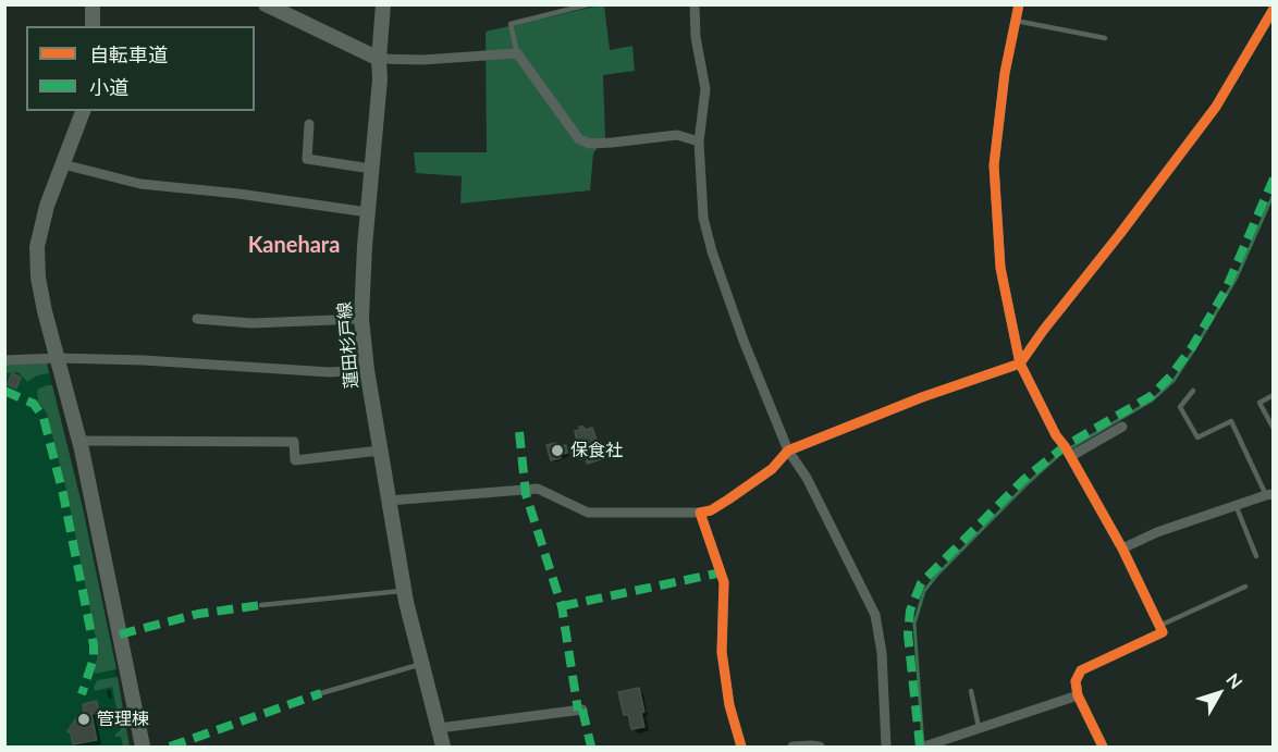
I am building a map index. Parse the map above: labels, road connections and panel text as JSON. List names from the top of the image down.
{
  "streets": {
    "main road": ["蓮田杉戸線"]
  },
  "districts": ["Kanehara"],
  "places": ["保食社", "管理棟"],
  "legend": ["自転車道", "小道"],
  "north": "top right"
}
